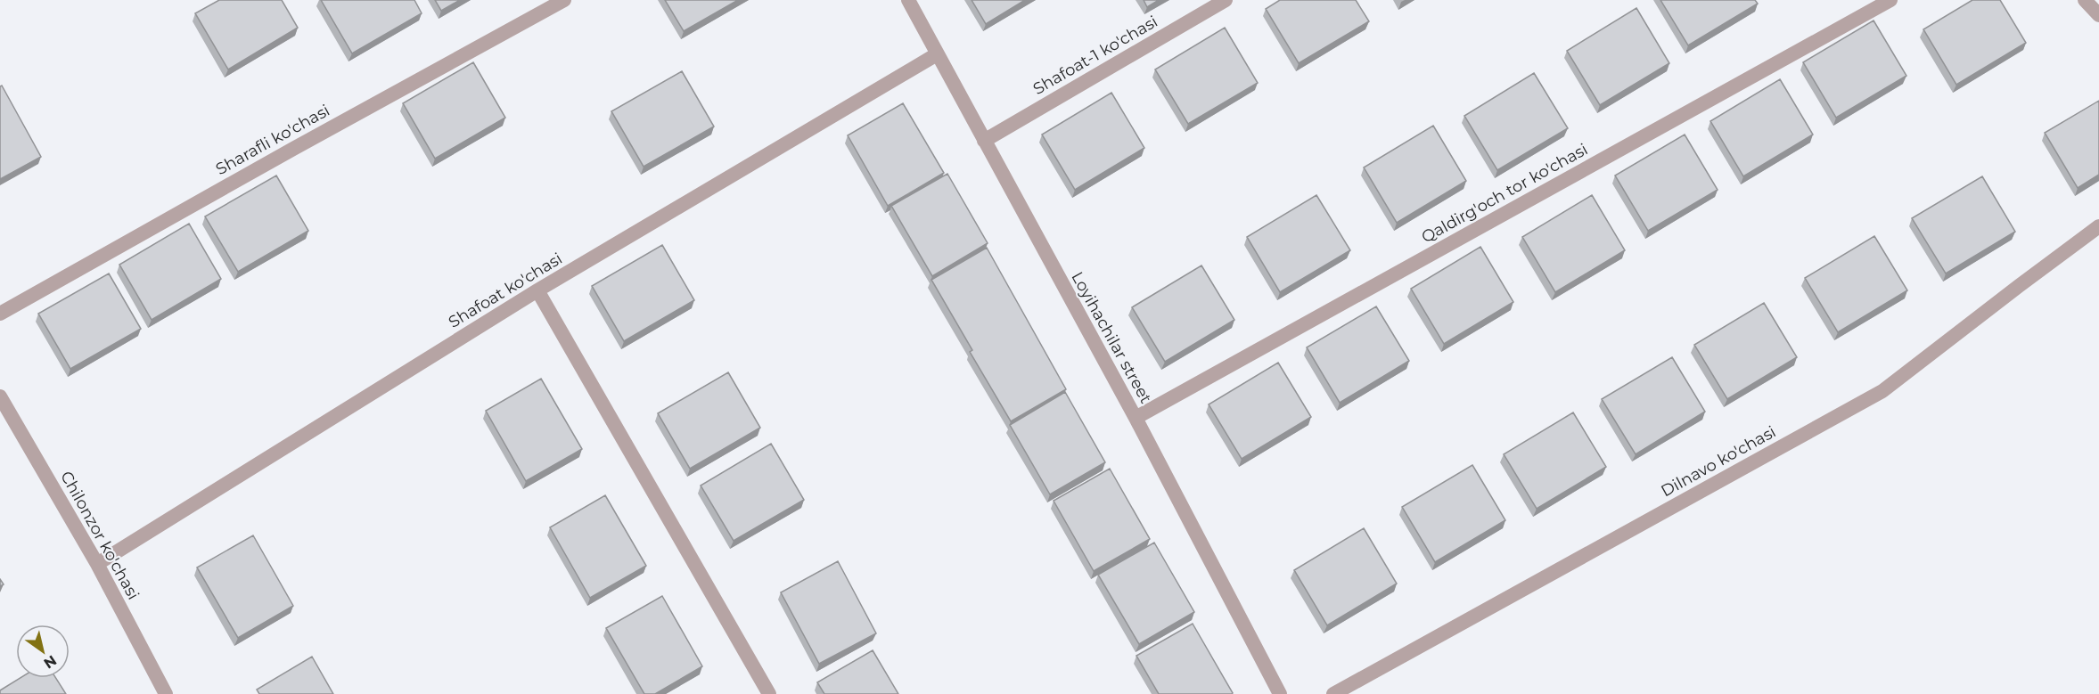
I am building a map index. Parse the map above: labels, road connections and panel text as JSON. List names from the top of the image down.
{
  "streets": {
    "street": [
      "Shafoat-1 ko'chasi",
      "Sharafli ko'chasi",
      "Qaldirg'och tor ko'chasi",
      "Shafoat ko'chasi",
      "Loyihachilar street",
      "Dilnavo ko'chasi",
      "Chilonzor ko'chasi"
    ]
  },
  "crossings": [
    ["Shafoat-1 ko'chasi", "Loyihachilar street"],
    ["Qaldirg'och tor ko'chasi", "Loyihachilar street"],
    ["Shafoat ko'chasi", "Loyihachilar street"],
    ["Shafoat ko'chasi", "Chilonzor ko'chasi"]
  ],
  "north": "bottom right"
}
